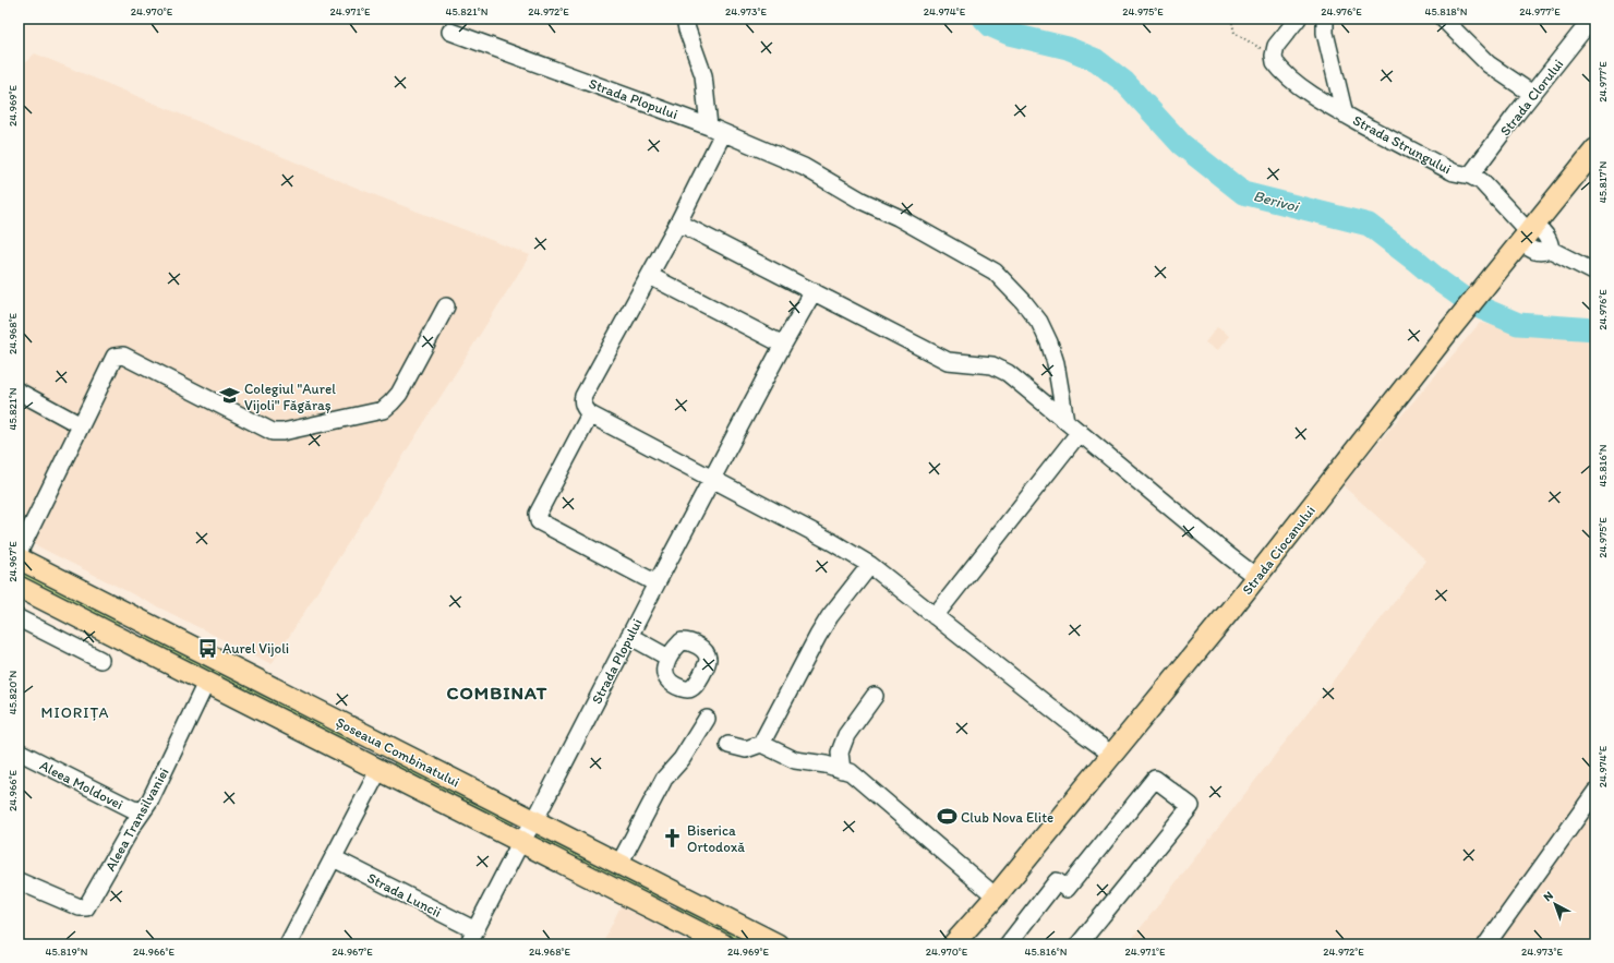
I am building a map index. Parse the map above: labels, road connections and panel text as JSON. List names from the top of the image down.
{
  "streets": {
    "main road": ["Strada Ciocanului", "Șoseaua Combinatului"],
    "street": [
      "Strada Clorului",
      "Strada Plopului",
      "Strada Strungului",
      "Aleea Moldovei",
      "Aleea Transilvaniei",
      "Strada Luncii"
    ]
  },
  "crossings": [
    ["Strada Clorului", "Strada Strungului"],
    ["Strada Plopului", "Șoseaua Combinatului"],
    ["Strada Strungului", "Strada Ciocanului"],
    ["Șoseaua Combinatului", "Aleea Transilvaniei"],
    ["Aleea Moldovei", "Aleea Transilvaniei"]
  ],
  "districts": ["COMBINAT", "MIORIȚA"],
  "water": ["Berivoi"],
  "places": {
    "school or university": ["Colegiul \"Aurel Vijoli\" Făgăraș"],
    "bus stop": ["Aurel Vijoli"],
    "sports": ["Club Nova Elite"],
    "church": ["Biserica Ortodoxă"]
  },
  "north": "top left",
  "coordinates": [
    "24.970°E",
    "24.971°E",
    "45.821°N",
    "24.972°E",
    "24.973°E",
    "24.974°E",
    "24.975°E",
    "24.976°E",
    "45.818°N",
    "24.977°E",
    "24.969°E",
    "45.817°N",
    "24.968°E",
    "45.816°N",
    "24.967°E",
    "45.820°N",
    "24.966°E",
    "45.819°N"
  ]
}
